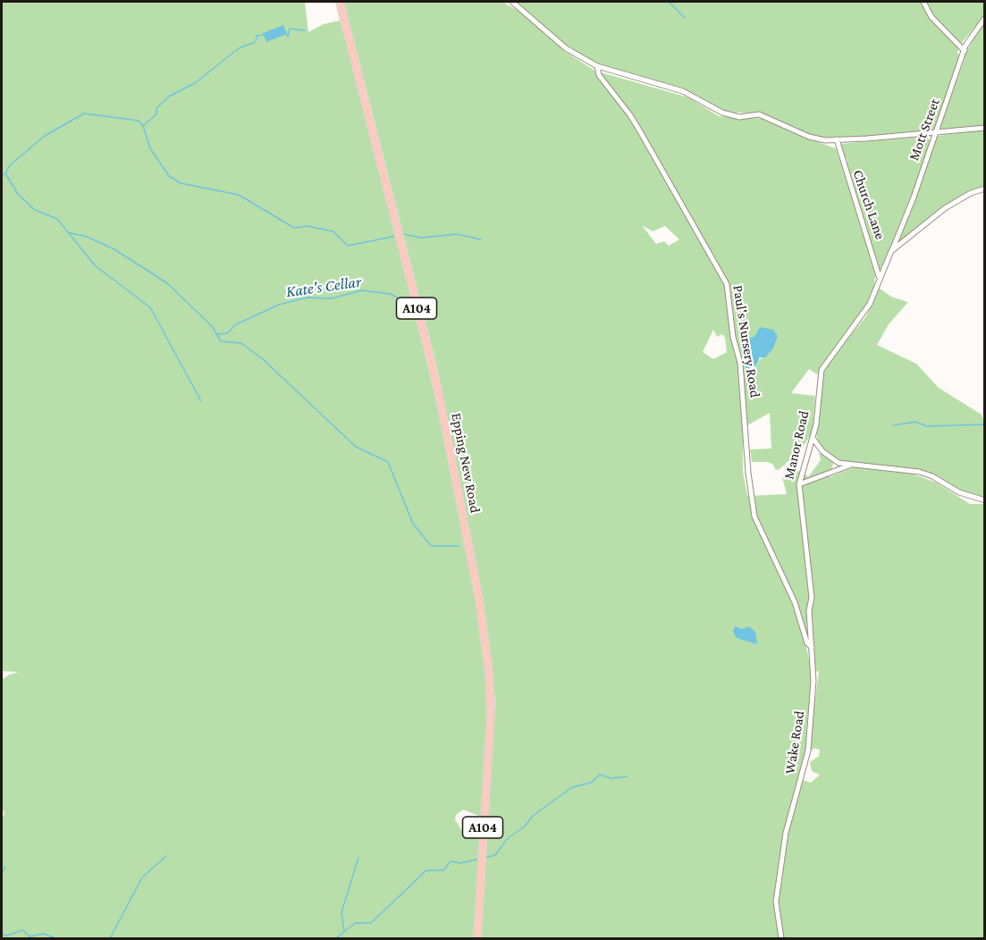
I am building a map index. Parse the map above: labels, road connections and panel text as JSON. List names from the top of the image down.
{
  "streets": {
    "main road": ["A104", "Epping New Road"],
    "street": [
      "Mott Street",
      "Church Lane",
      "Paul's Nursery Road",
      "Manor Road",
      "Wake Road"
    ]
  },
  "crossings": [
    ["Mott Street", "Manor Road"],
    ["Church Lane", "Manor Road"],
    ["Paul's Nursery Road", "Wake Road"],
    ["Manor Road", "Wake Road"]
  ],
  "water": ["Kate's Cellar"]
}
